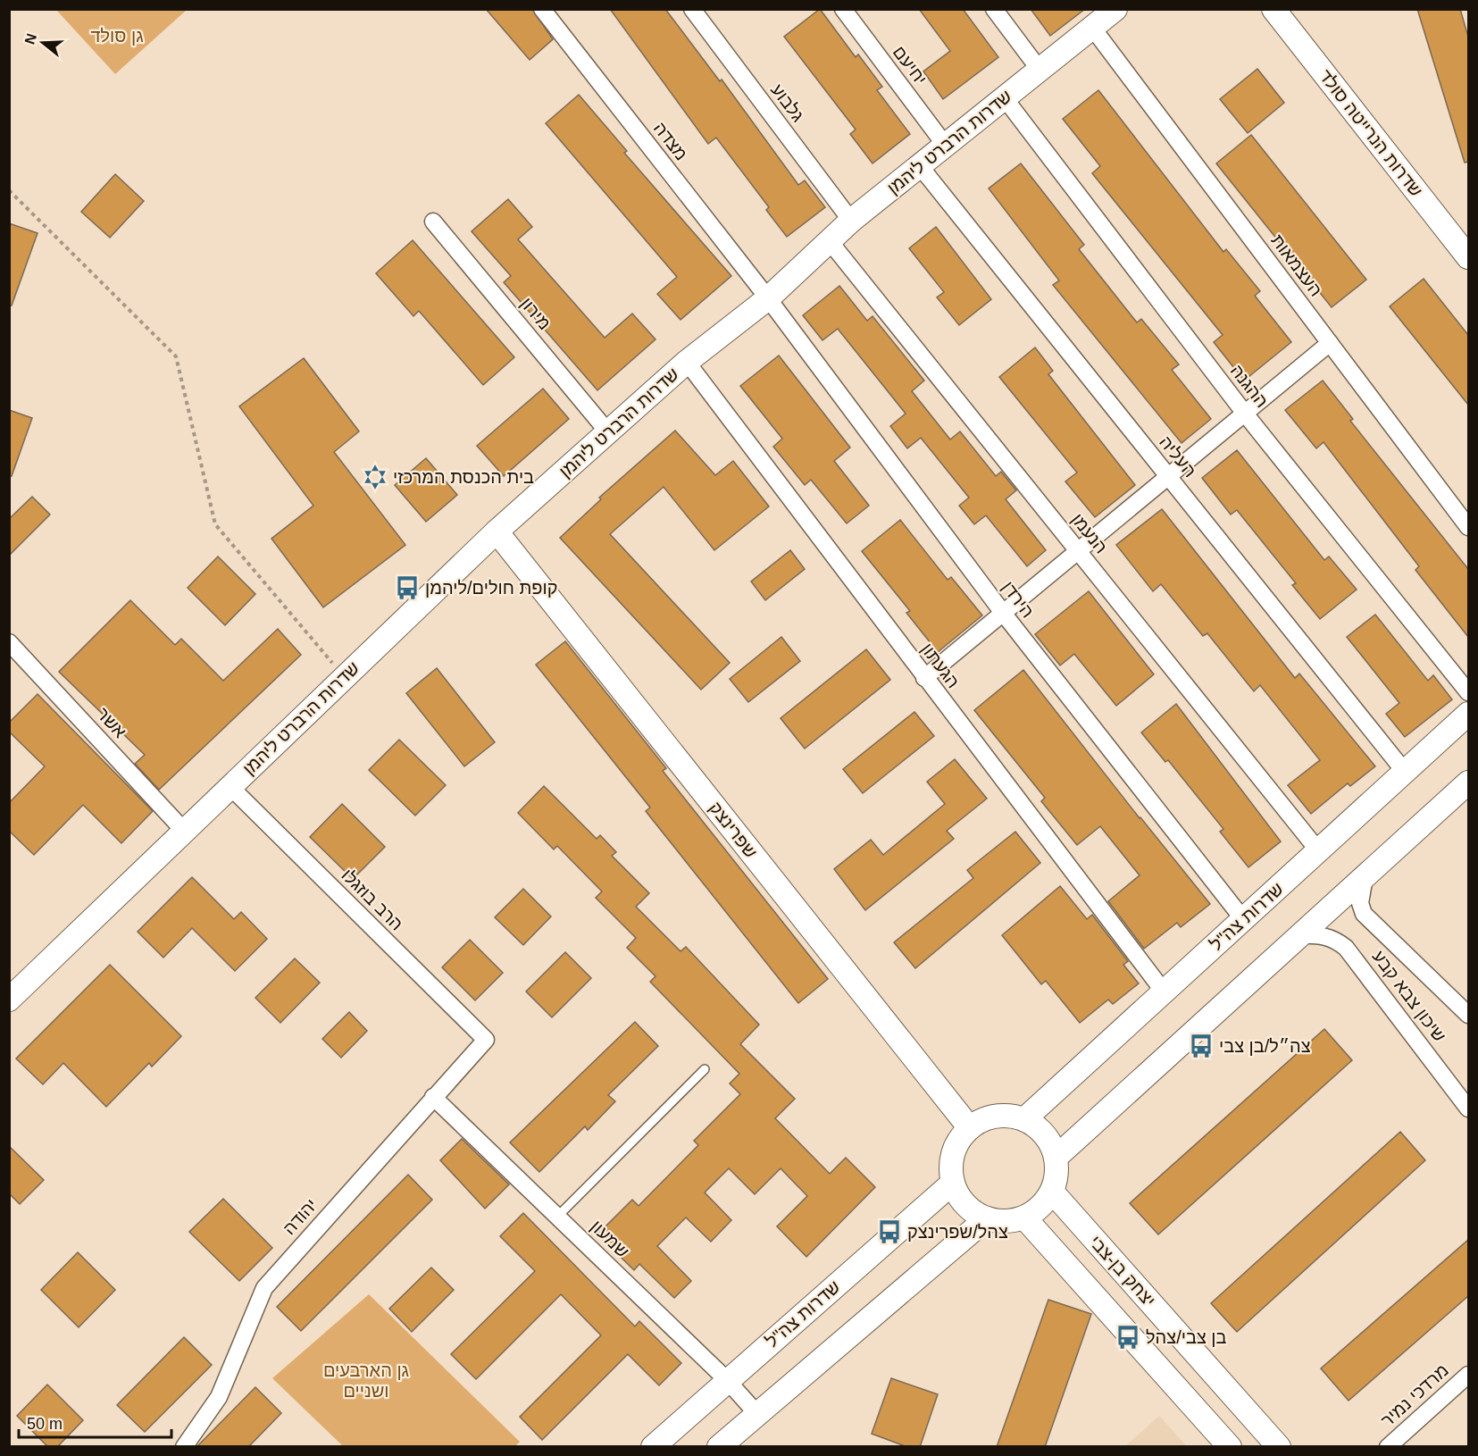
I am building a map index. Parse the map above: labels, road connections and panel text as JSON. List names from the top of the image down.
{
  "streets": {
    "street": [
      "יחיעם",
      "גלבוע",
      "שדרות הנרייטה סולד",
      "מצדה",
      "שדרות הרברט ליהמן",
      "העצמאות",
      "מירון",
      "ההגנה",
      "העליה",
      "הנעמן",
      "הירדן",
      "הגעתון",
      "אשר",
      "שפרינצק",
      "הרב בוזגלו",
      "שדרות צה\"ל",
      "שיכון צבא קבע",
      "יהודה",
      "שמעון",
      "יצחק בן-צבי",
      "מרדכי נמיר"
    ]
  },
  "crossings": [
    ["יחיעם", "שדרות הרברט ליהמן"],
    ["גלבוע", "שדרות הרברט ליהמן"],
    ["מצדה", "שדרות הרברט ליהמן"],
    ["מצדה", "הירדן"],
    ["שדרות הרברט ליהמן", "העצמאות"],
    ["שדרות הרברט ליהמן", "מירון"],
    ["שדרות הרברט ליהמן", "ההגנה"],
    ["שדרות הרברט ליהמן", "העליה"],
    ["שדרות הרברט ליהמן", "הנעמן"],
    ["שדרות הרברט ליהמן", "הירדן"],
    ["שדרות הרברט ליהמן", "הגעתון"],
    ["שדרות הרברט ליהמן", "אשר"],
    ["שדרות הרברט ליהמן", "שפרינצק"],
    ["שדרות הרברט ליהמן", "הרב בוזגלו"],
    ["העליה", "שדרות צה\"ל"],
    ["הנעמן", "שדרות צה\"ל"],
    ["הירדן", "שדרות צה\"ל"],
    ["הגעתון", "שדרות צה\"ל"],
    ["שפרינצק", "שדרות צה\"ל"],
    ["שפרינצק", "יצחק בן-צבי"],
    ["הרב בוזגלו", "יהודה"],
    ["שדרות צה\"ל", "שמעון"],
    ["שדרות צה\"ל", "יצחק בן-צבי"],
    ["יהודה", "שמעון"]
  ],
  "parks": ["גן סולד", "גן הארבעים ושניים"],
  "places": {
    "synagogue": ["בית הכנסת המרכזי"],
    "bus stop": [
      "קופת חולים/ליהמן",
      "צה״ל/בן צבי",
      "צהל/שפרינצק",
      "בן צבי/צהל"
    ]
  },
  "scale_bar": "50 m",
  "north": "left"
}
